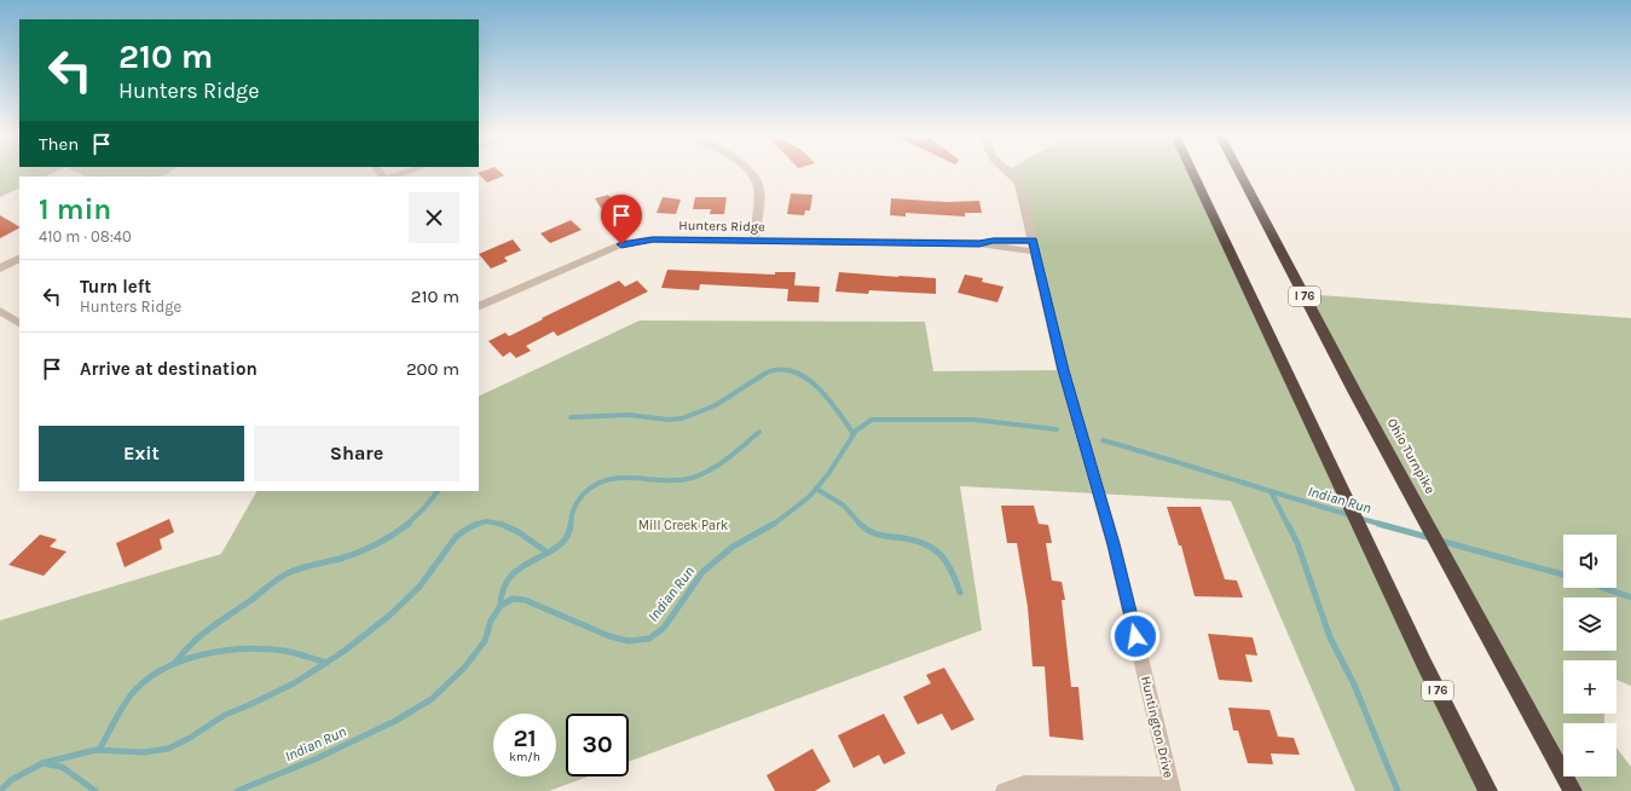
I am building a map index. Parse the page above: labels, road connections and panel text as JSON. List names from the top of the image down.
{
  "streets": {
    "highway": ["I 76", "Ohio Turnpike"],
    "street": ["Hunters Ridge", "Huntington Drive"]
  },
  "crossings": [
    ["Hunters Ridge", "Huntington Drive"]
  ],
  "water": ["Indian Run"],
  "parks": ["Mill Creek Park"],
  "page": {
    "turn": ["210 m", "Hunters Ridge"],
    "then": "Then",
    "heading": ["1 min", "410 m · 08:40"],
    "list": [
      {
        "name": "Turn left",
        "note": "Hunters Ridge",
        "value": "210 m"
      },
      {
        "name": "Arrive at destination",
        "value": "200 m"
      }
    ],
    "buttons": ["Exit", "Share"],
    "map_buttons": ["+", "−"],
    "speed": "21 km/h",
    "limit": "30"
  }
}
